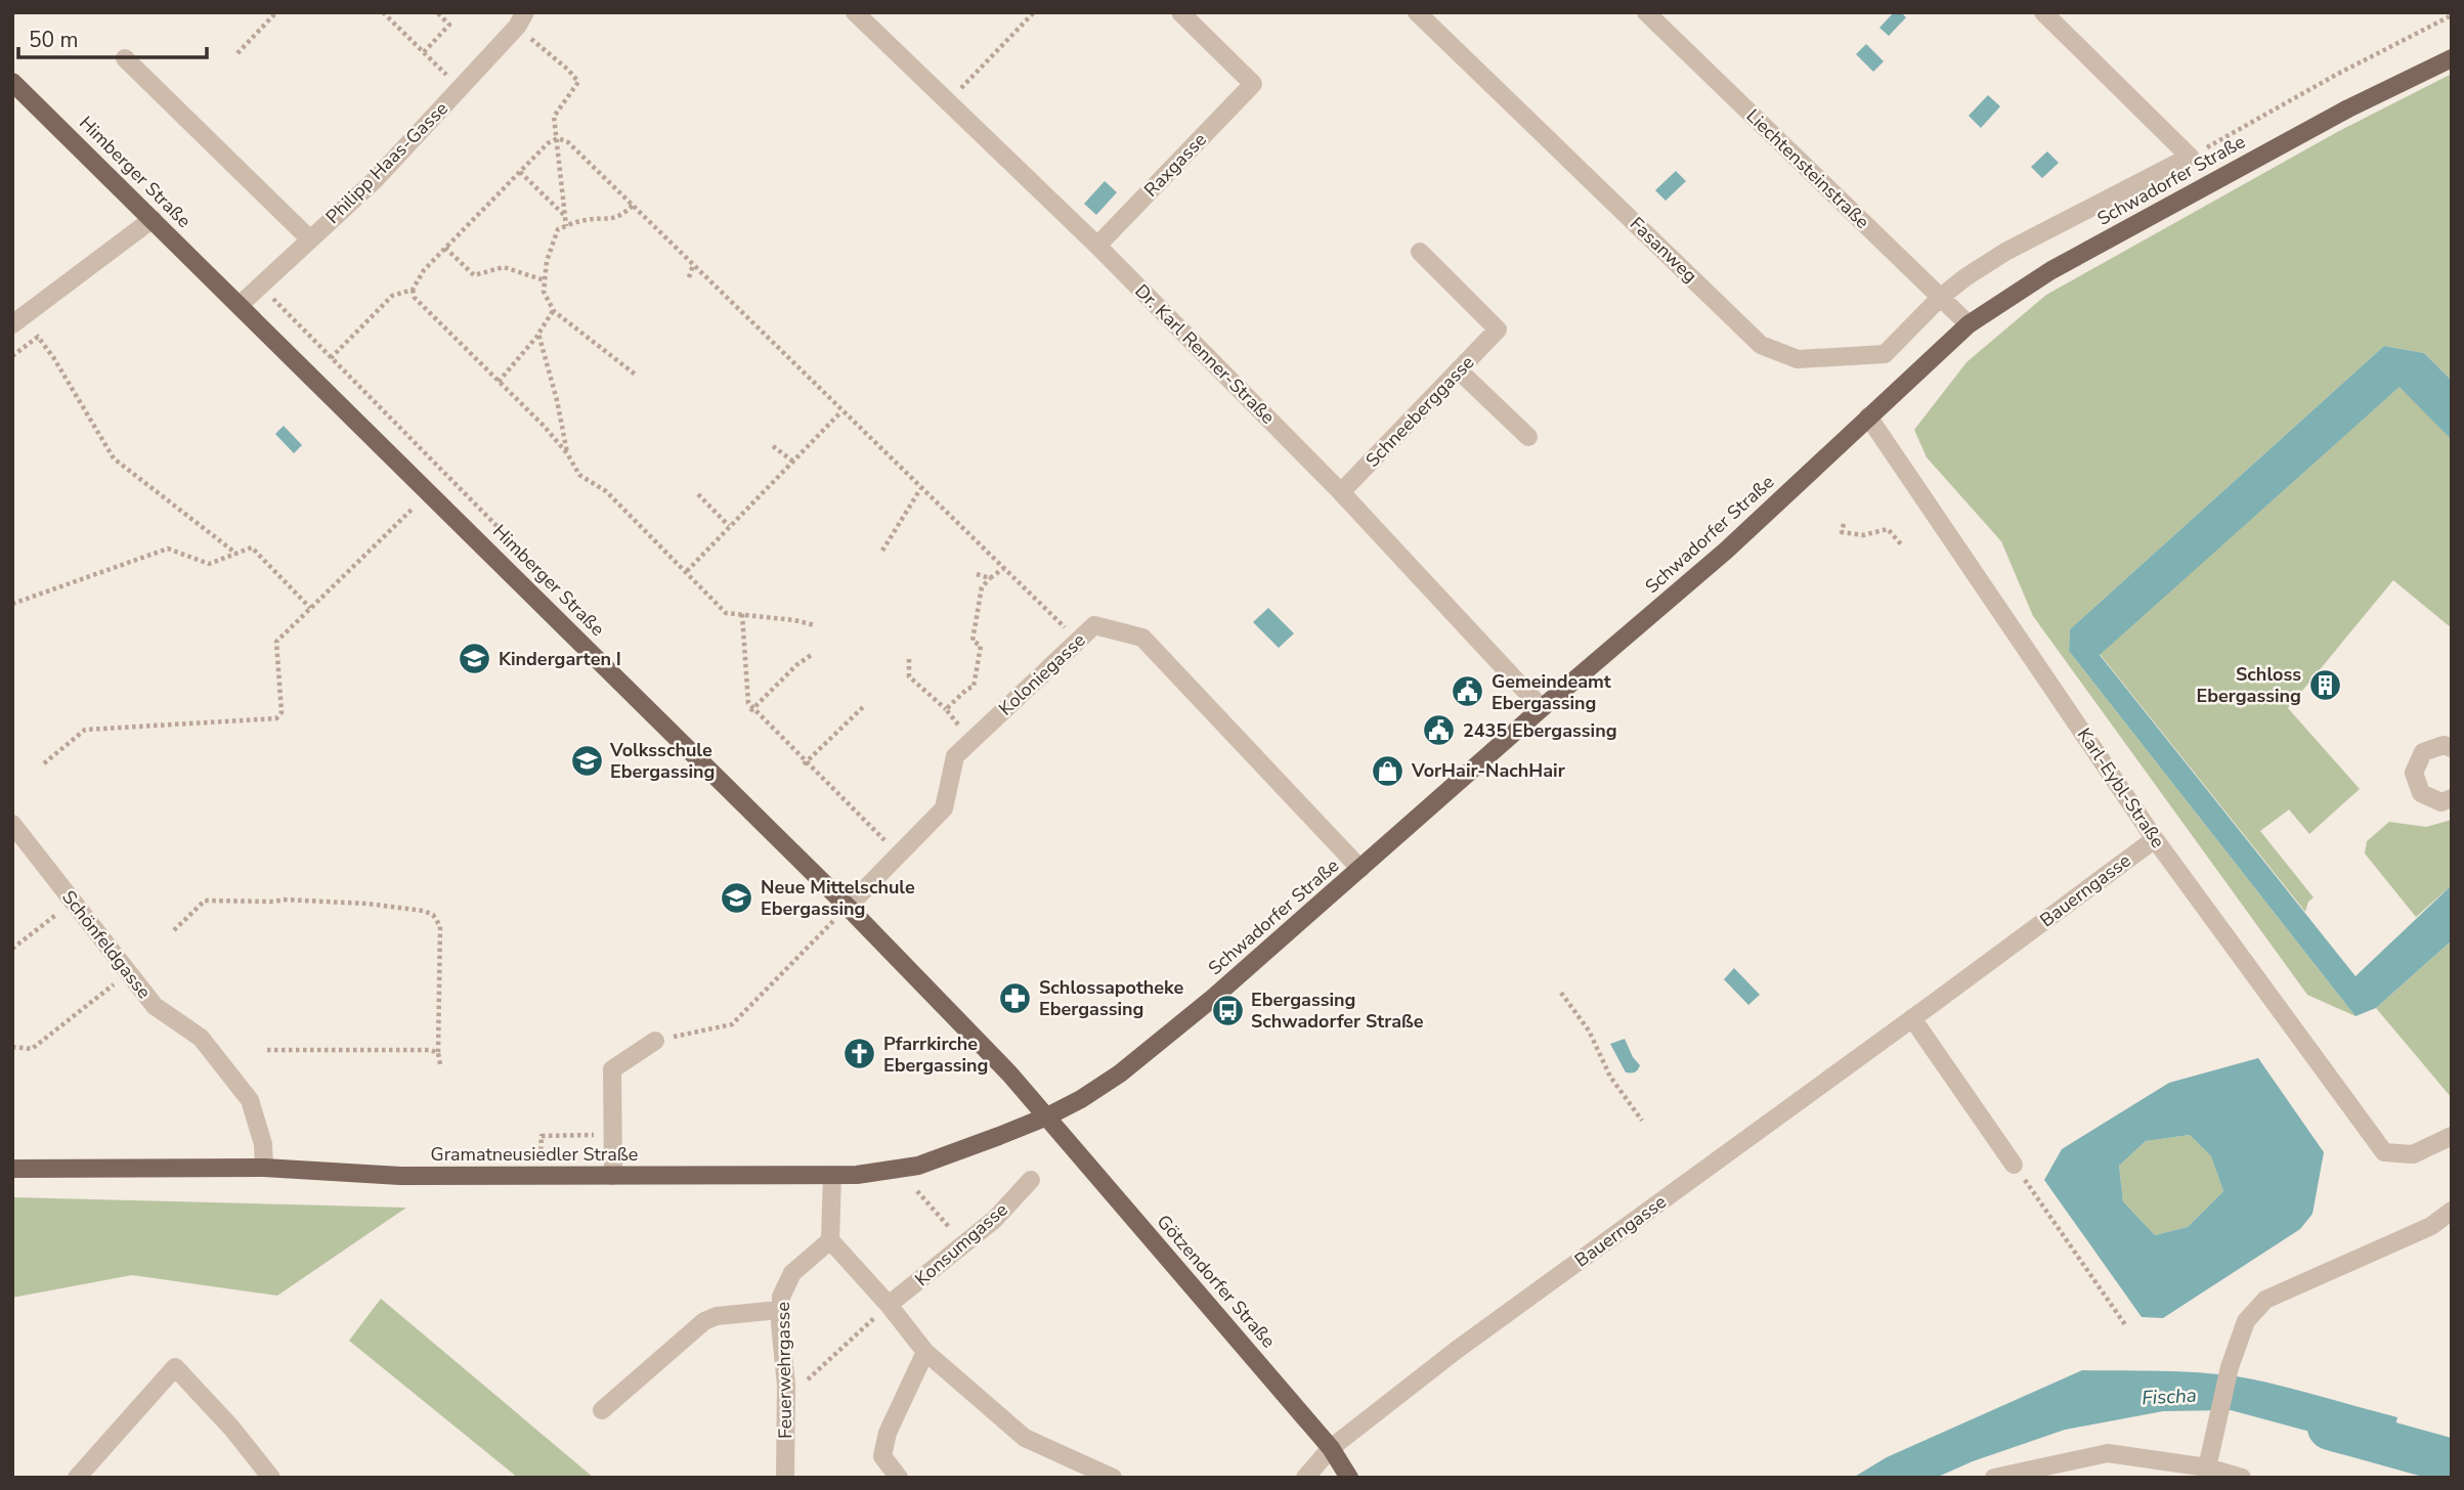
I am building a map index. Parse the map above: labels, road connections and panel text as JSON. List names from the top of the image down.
{
  "streets": {
    "main road": [
      "Himberger Straße",
      "Schwadorfer Straße",
      "Gramatneusiedler Straße",
      "Götzendorfer Straße"
    ],
    "street": [
      "Philipp Haas-Gasse",
      "Raxgasse",
      "Liechtensteinstraße",
      "Fasanweg",
      "Dr. Karl Renner-Straße",
      "Schneeberggasse",
      "Koloniegasse",
      "Karl-Eybl-Straße",
      "Bauerngasse",
      "Schönfeldgasse",
      "Konsumgasse",
      "Feuerwehrgasse"
    ]
  },
  "crossings": [
    ["Philipp Haas-Gasse", "Himberger Straße"],
    ["Raxgasse", "Dr. Karl Renner-Straße"],
    ["Liechtensteinstraße", "Schwadorfer Straße"],
    ["Liechtensteinstraße", "Fasanweg"],
    ["Himberger Straße", "Schwadorfer Straße"],
    ["Himberger Straße", "Koloniegasse"],
    ["Himberger Straße", "Gramatneusiedler Straße"],
    ["Himberger Straße", "Götzendorfer Straße"],
    ["Schwadorfer Straße", "Dr. Karl Renner-Straße"],
    ["Schwadorfer Straße", "Koloniegasse"],
    ["Schwadorfer Straße", "Karl-Eybl-Straße"],
    ["Schwadorfer Straße", "Gramatneusiedler Straße"],
    ["Schwadorfer Straße", "Götzendorfer Straße"],
    ["Dr. Karl Renner-Straße", "Schneeberggasse"],
    ["Karl-Eybl-Straße", "Bauerngasse"],
    ["Bauerngasse", "Götzendorfer Straße"],
    ["Schönfeldgasse", "Gramatneusiedler Straße"],
    ["Gramatneusiedler Straße", "Götzendorfer Straße"]
  ],
  "water": ["Fischa"],
  "places": {
    "school or university": ["Kindergarten I", "Volksschule Ebergassing", "Neue Mittelschule Ebergassing"],
    "building": ["Schloss Ebergassing"],
    "public building": ["Gemeindeamt Ebergassing", "2435 Ebergassing"],
    "shop": ["VorHair-NachHair"],
    "pharmacy": ["Schlossapotheke Ebergassing"],
    "bus stop": ["Ebergassing Schwadorfer Straße"],
    "church": ["Pfarrkirche Ebergassing"]
  },
  "scale_bar": "50 m"
}
